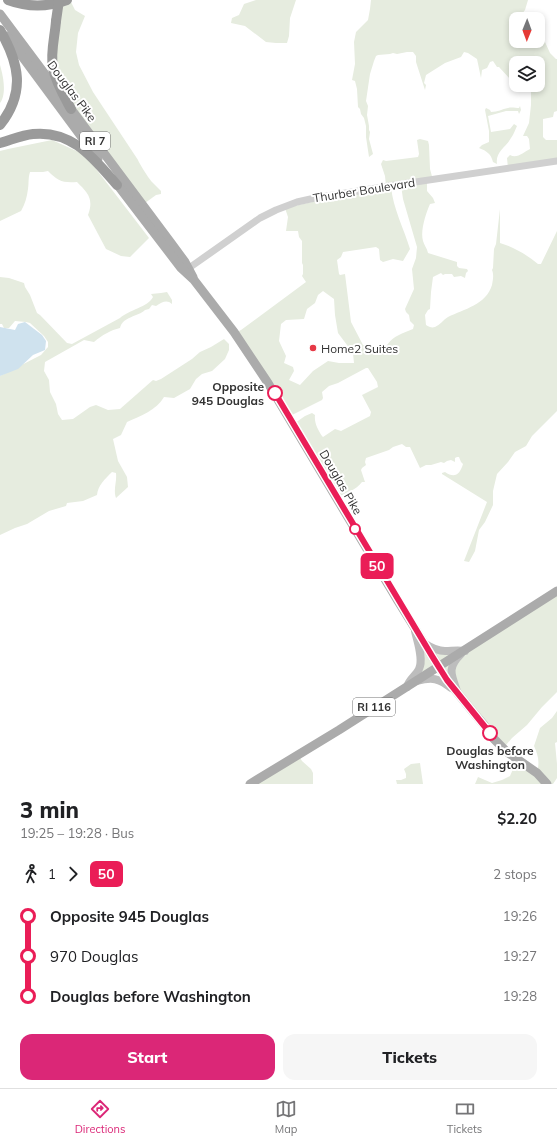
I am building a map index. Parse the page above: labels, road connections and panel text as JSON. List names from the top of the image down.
{
  "streets": {
    "main road": ["Douglas Pike", "RI 7", "RI 116"],
    "street": ["Thurber Boulevard"]
  },
  "crossings": [
    ["Douglas Pike", "Thurber Boulevard"],
    ["Douglas Pike", "RI 116"]
  ],
  "places": ["Home2 Suites", "Opposite 945 Douglas", "Douglas before Washington"],
  "lines": ["bus line 50"],
  "north": "bottom",
  "page": {
    "on_map": "50",
    "heading": ["3 min", "19:25 – 19:28 · Bus", "$2.20"],
    "legs": ["1", "50", "2 stops"],
    "list": [
      {
        "name": "Opposite 945 Douglas",
        "value": "19:26"
      },
      {
        "name": "970 Douglas",
        "value": "19:27"
      },
      {
        "name": "Douglas before Washington",
        "value": "19:28"
      }
    ],
    "buttons": ["Start", "Tickets"],
    "tabs": ["Directions", "Map", "Tickets"]
  }
}
